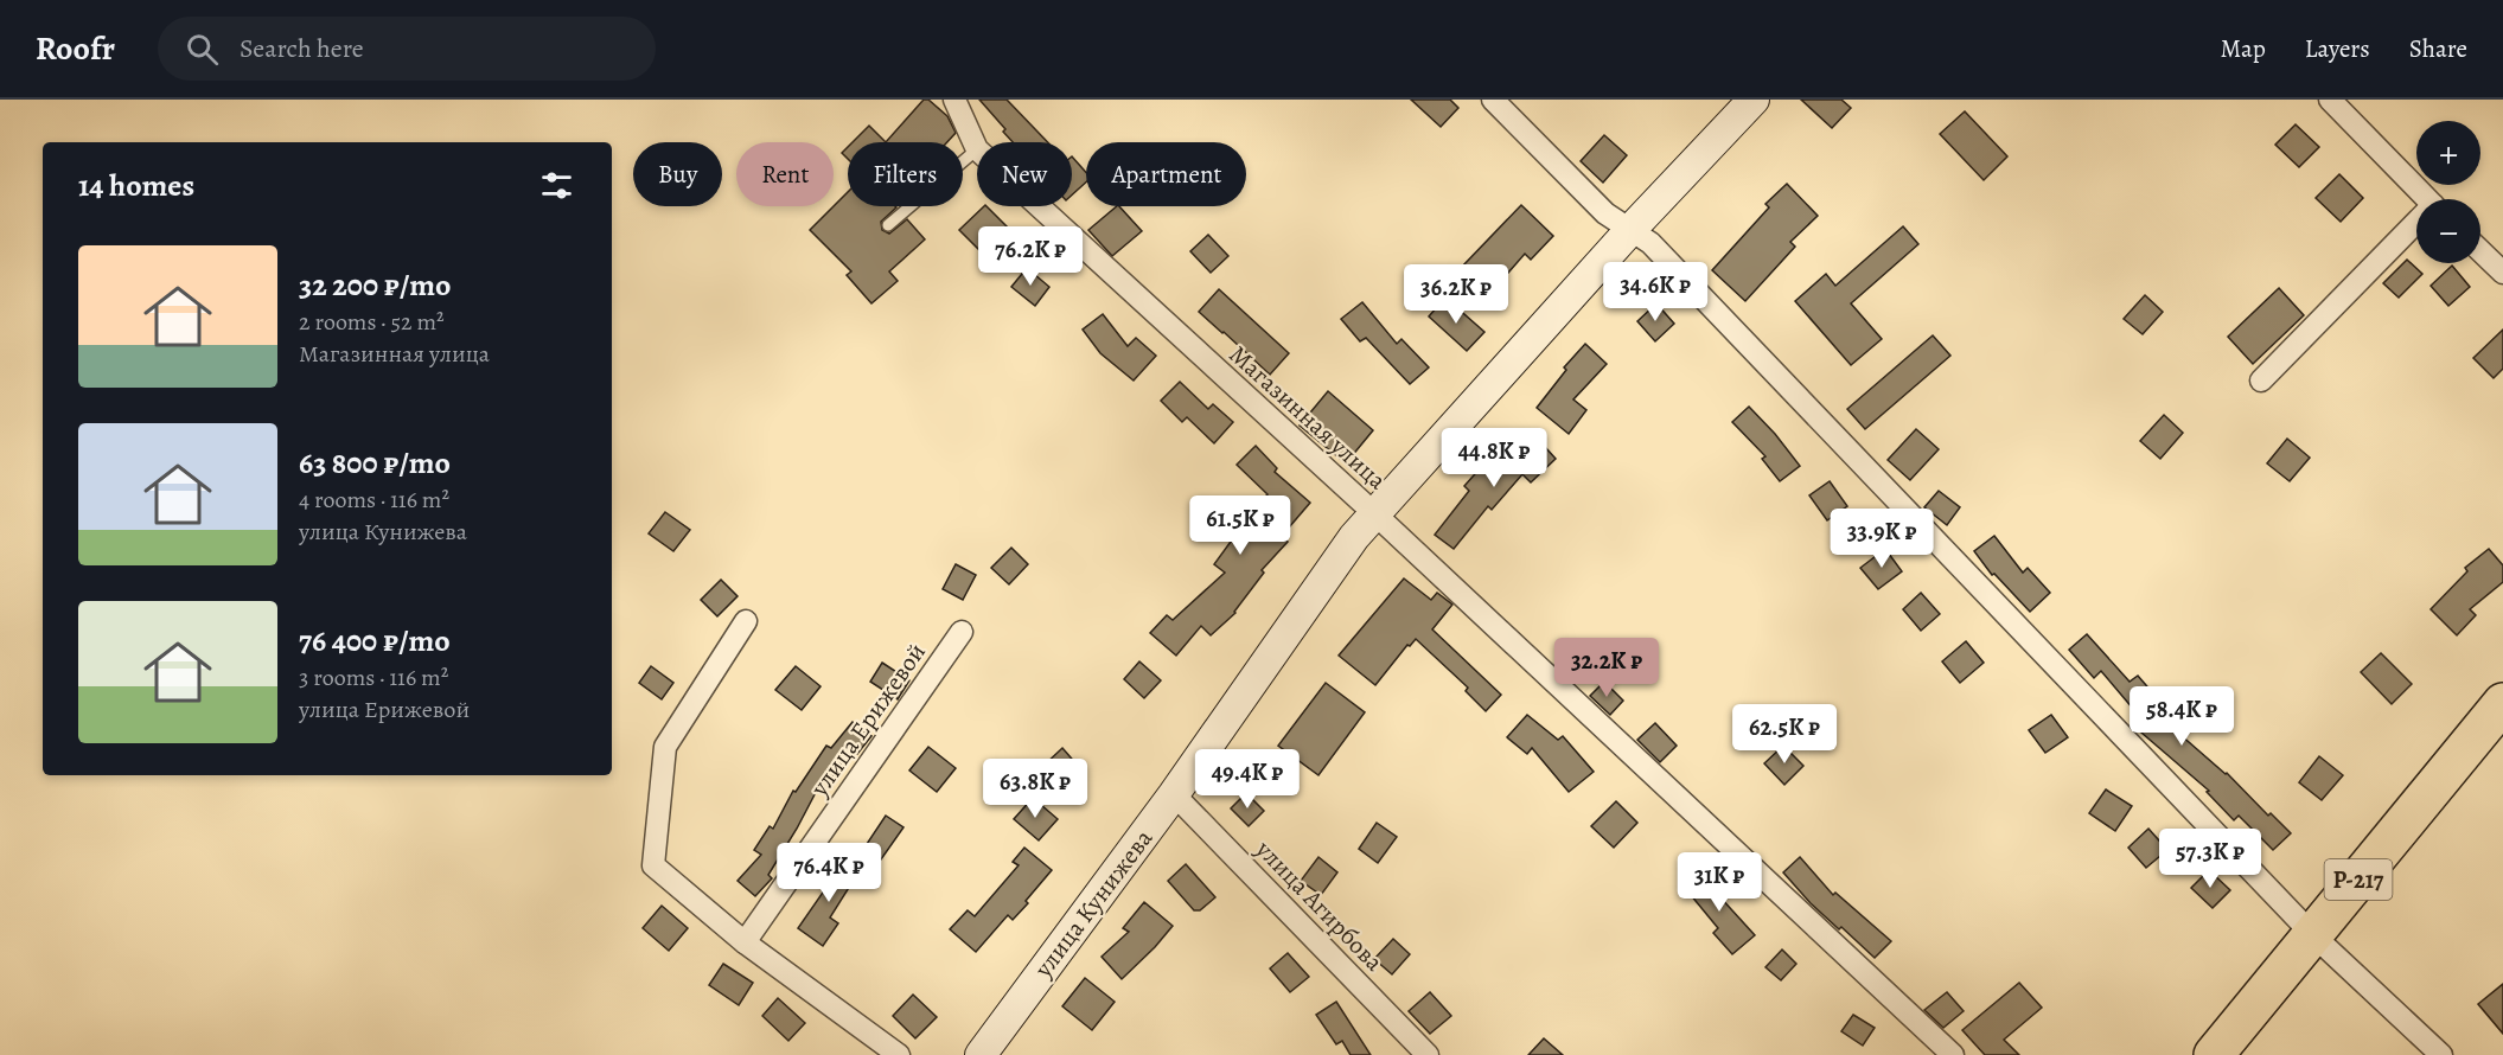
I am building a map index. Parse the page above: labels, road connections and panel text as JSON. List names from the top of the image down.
{
  "streets": {
    "highway": ["Р-217"],
    "street": [
      "Магазинная улица",
      "улица Ерижевой",
      "улица Кунижева",
      "улица Агирбова"
    ]
  },
  "crossings": [
    ["Магазинная улица", "улица Кунижева"],
    ["улица Кунижева", "улица Агирбова"]
  ],
  "page": {
    "header": "Roofr",
    "search": "Search here",
    "nav": ["Map", "Layers", "Share"],
    "map_buttons": ["+", "−"],
    "chip": [
      "Buy",
      "Rent",
      "Filters",
      "New",
      "Apartment"
    ],
    "heading": "14 homes",
    "price": [
      "76.2K ₽",
      "34.6K ₽",
      "36.2K ₽",
      "44.8K ₽",
      "61.5K ₽",
      "33.9K ₽",
      "32.2K ₽",
      "58.4K ₽",
      "62.5K ₽",
      "49.4K ₽",
      "63.8K ₽",
      "57.3K ₽",
      "76.4K ₽",
      "31K ₽"
    ],
    "list": [
      {
        "name": "32 200 ₽/mo",
        "note": "2 rooms · 52 m² · Магазинная улица"
      },
      {
        "name": "63 800 ₽/mo",
        "note": "4 rooms · 116 m² · улица Кунижева"
      },
      {
        "name": "76 400 ₽/mo",
        "note": "3 rooms · 116 m² · улица Ерижевой"
      }
    ]
  }
}
